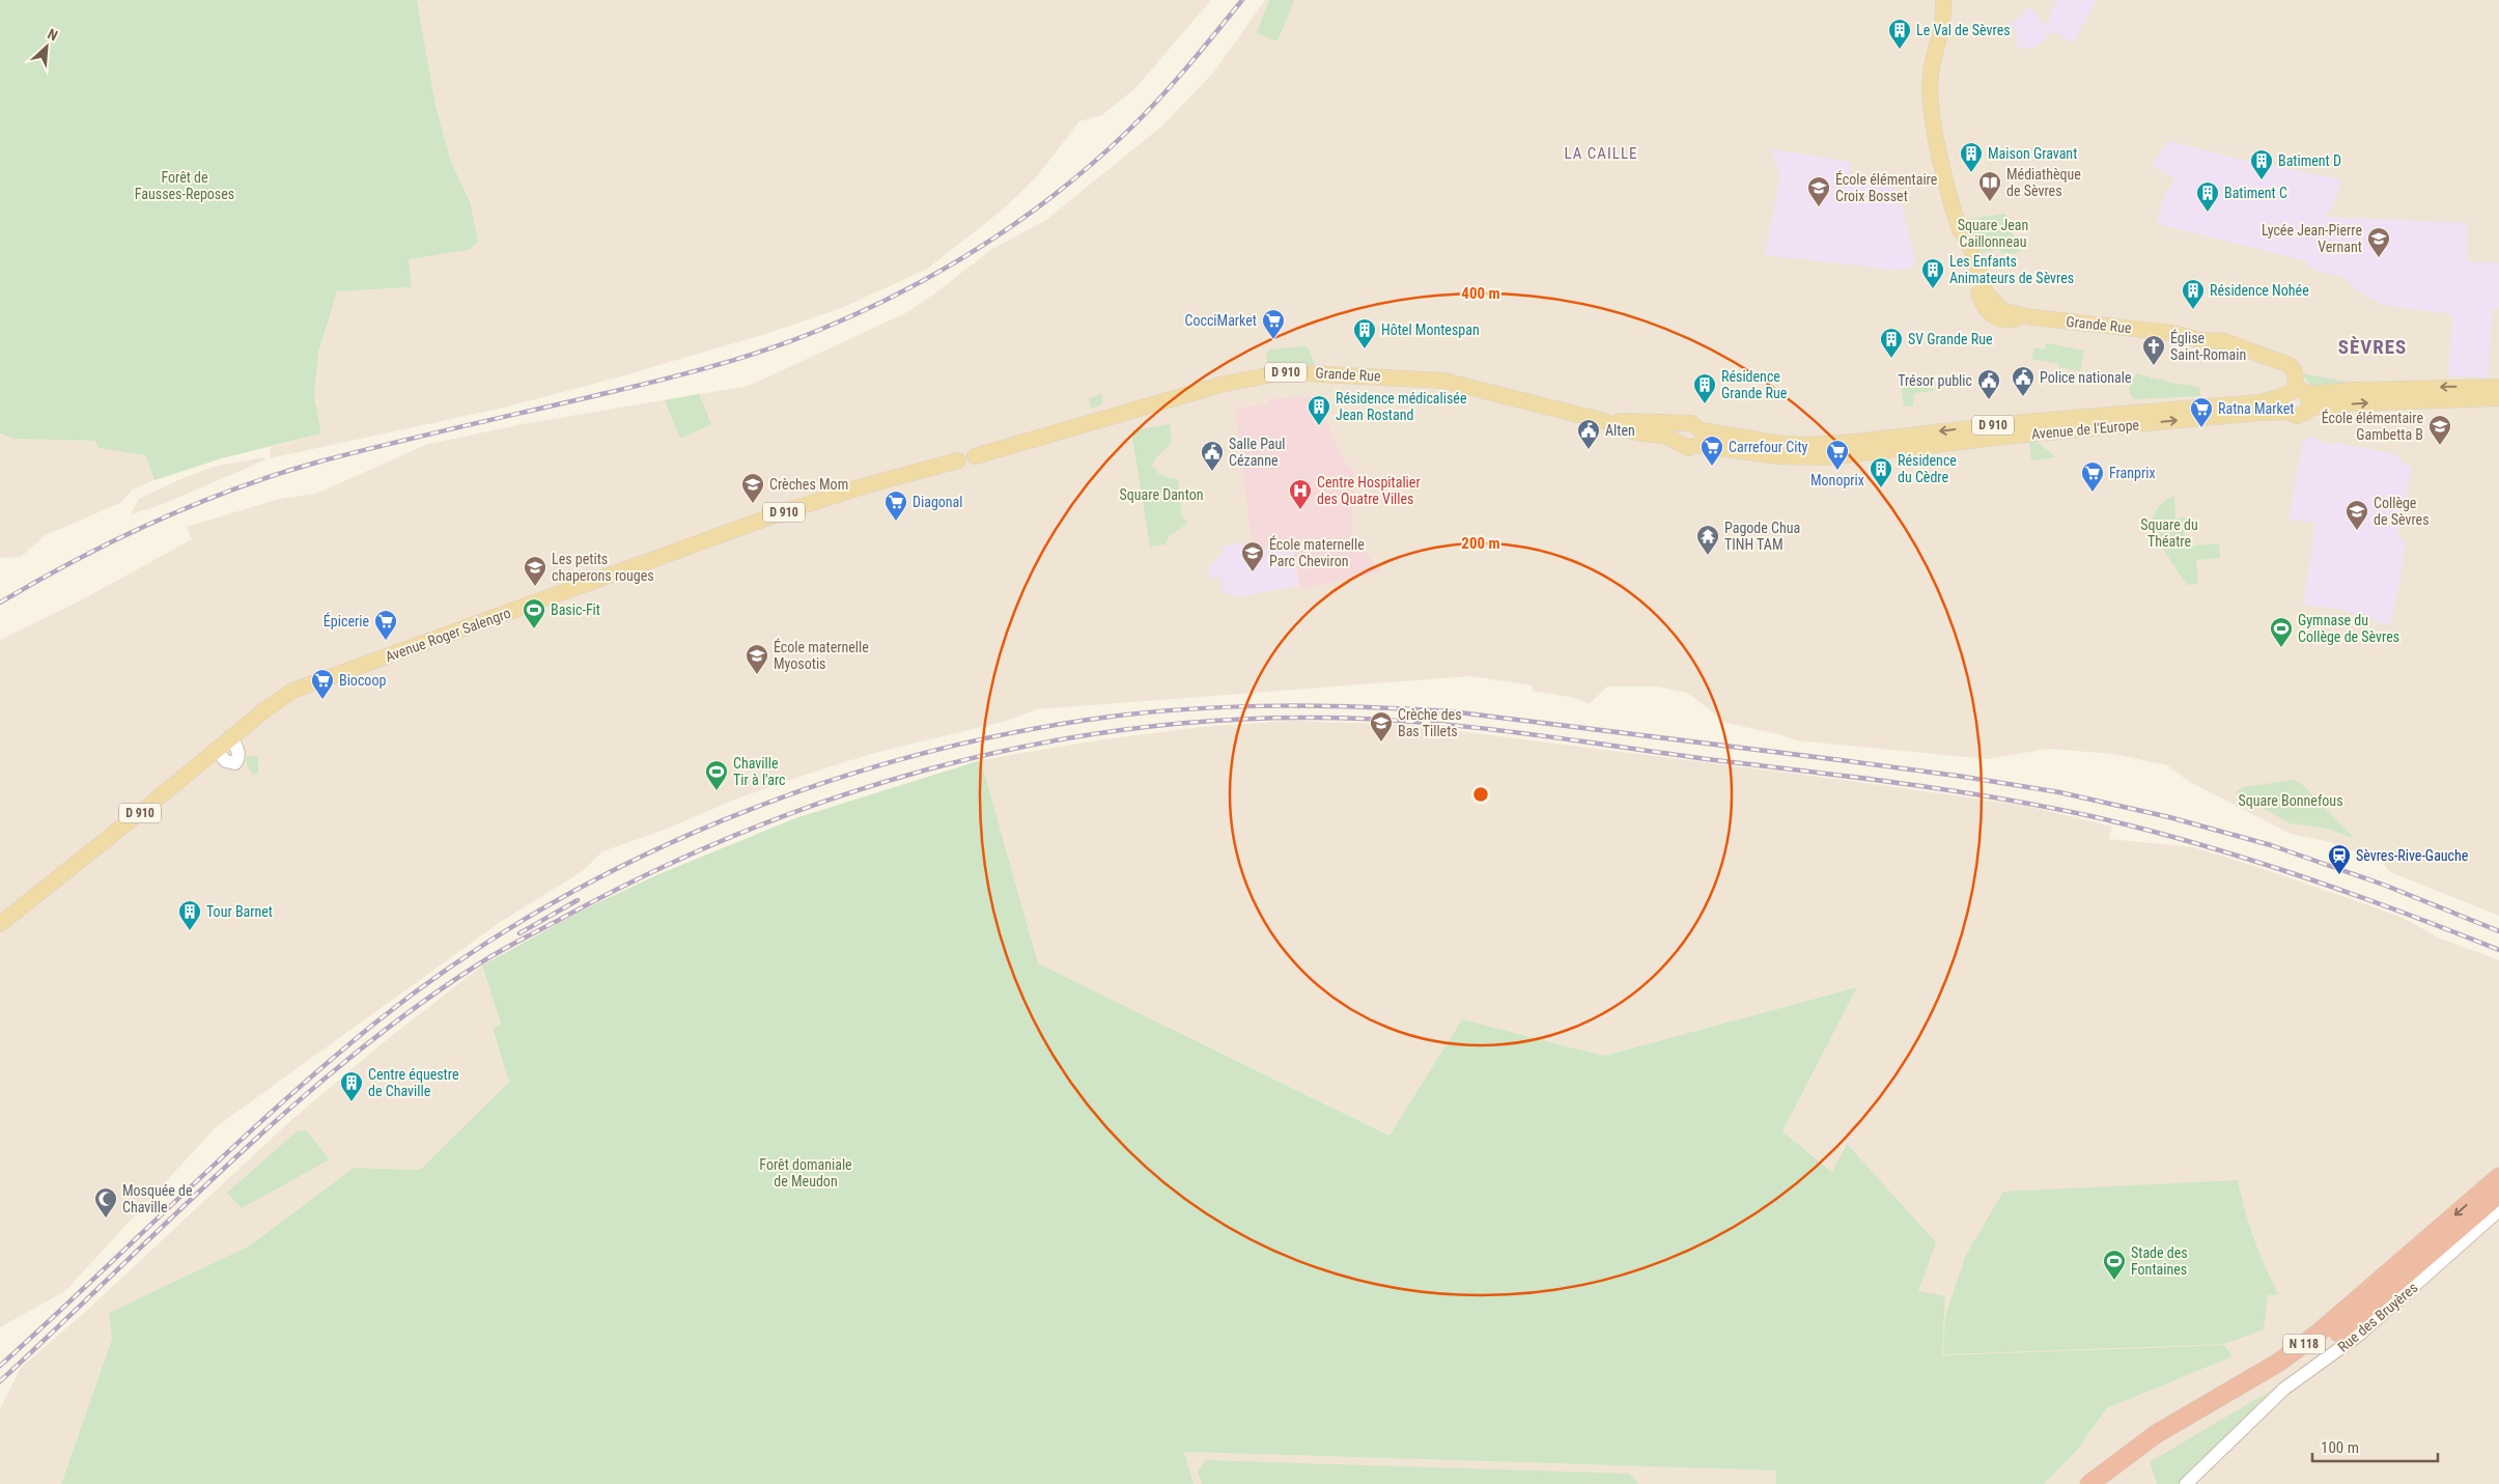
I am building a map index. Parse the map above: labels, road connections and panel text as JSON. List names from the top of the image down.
{
  "streets": {
    "highway": ["N 118"],
    "main road": [
      "Grande Rue",
      "D 910",
      "Avenue de l'Europe",
      "Avenue Roger Salengro"
    ],
    "street": ["Rue des Bruyères"]
  },
  "crossings": [
    ["Grande Rue", "D 910"],
    ["Grande Rue", "Avenue de l'Europe"],
    ["Grande Rue", "Avenue Roger Salengro"],
    ["D 910", "Avenue de l'Europe"]
  ],
  "districts": ["LA CAILLE", "SÈVRES"],
  "parks": [
    "Forêt de Fausses-Reposes",
    "Square Jean Caillonneau",
    "Square Danton",
    "Square du Théatre",
    "Square Bonnefous",
    "Forêt domaniale de Meudon"
  ],
  "places": {
    "building": [
      "Le Val de Sèvres",
      "Maison Gravant",
      "Batiment D",
      "Batiment C",
      "Les Enfants Animateurs de Sèvres",
      "Résidence Nohée",
      "Hôtel Montespan",
      "SV Grande Rue",
      "Résidence Grande Rue",
      "Résidence médicalisée Jean Rostand",
      "Résidence du Cèdre",
      "Tour Barnet",
      "Centre équestre de Chaville"
    ],
    "library": ["Médiathèque de Sèvres"],
    "school or university": [
      "École élémentaire Croix Bosset",
      "Lycée Jean-Pierre Vernant",
      "École élémentaire Gambetta B",
      "Crèches Mom",
      "Collège de Sèvres",
      "École maternelle Parc Cheviron",
      "Les petits chaperons rouges",
      "École maternelle Myosotis",
      "Crèche des Bas Tillets"
    ],
    "supermarket": [
      "CocciMarket",
      "Ratna Market",
      "Carrefour City",
      "Monoprix",
      "Franprix",
      "Diagonal",
      "Épicerie",
      "Biocoop"
    ],
    "church": ["Église Saint-Romain"],
    "public building": [
      "Police nationale",
      "Trésor public",
      "Alten",
      "Salle Paul Cézanne"
    ],
    "hospital": ["Centre Hospitalier des Quatre Villes"],
    "temple": ["Pagode Chua TINH TAM"],
    "sports": [
      "Basic-Fit",
      "Gymnase du Collège de Sèvres",
      "Chaville Tir à l'arc",
      "Stade des Fontaines"
    ],
    "station": ["Sèvres-Rive-Gauche"],
    "mosque": ["Mosquée de Chaville"]
  },
  "scale_bar": "100 m",
  "north": "top right",
  "rings": ["400 m", "200 m"]
}
